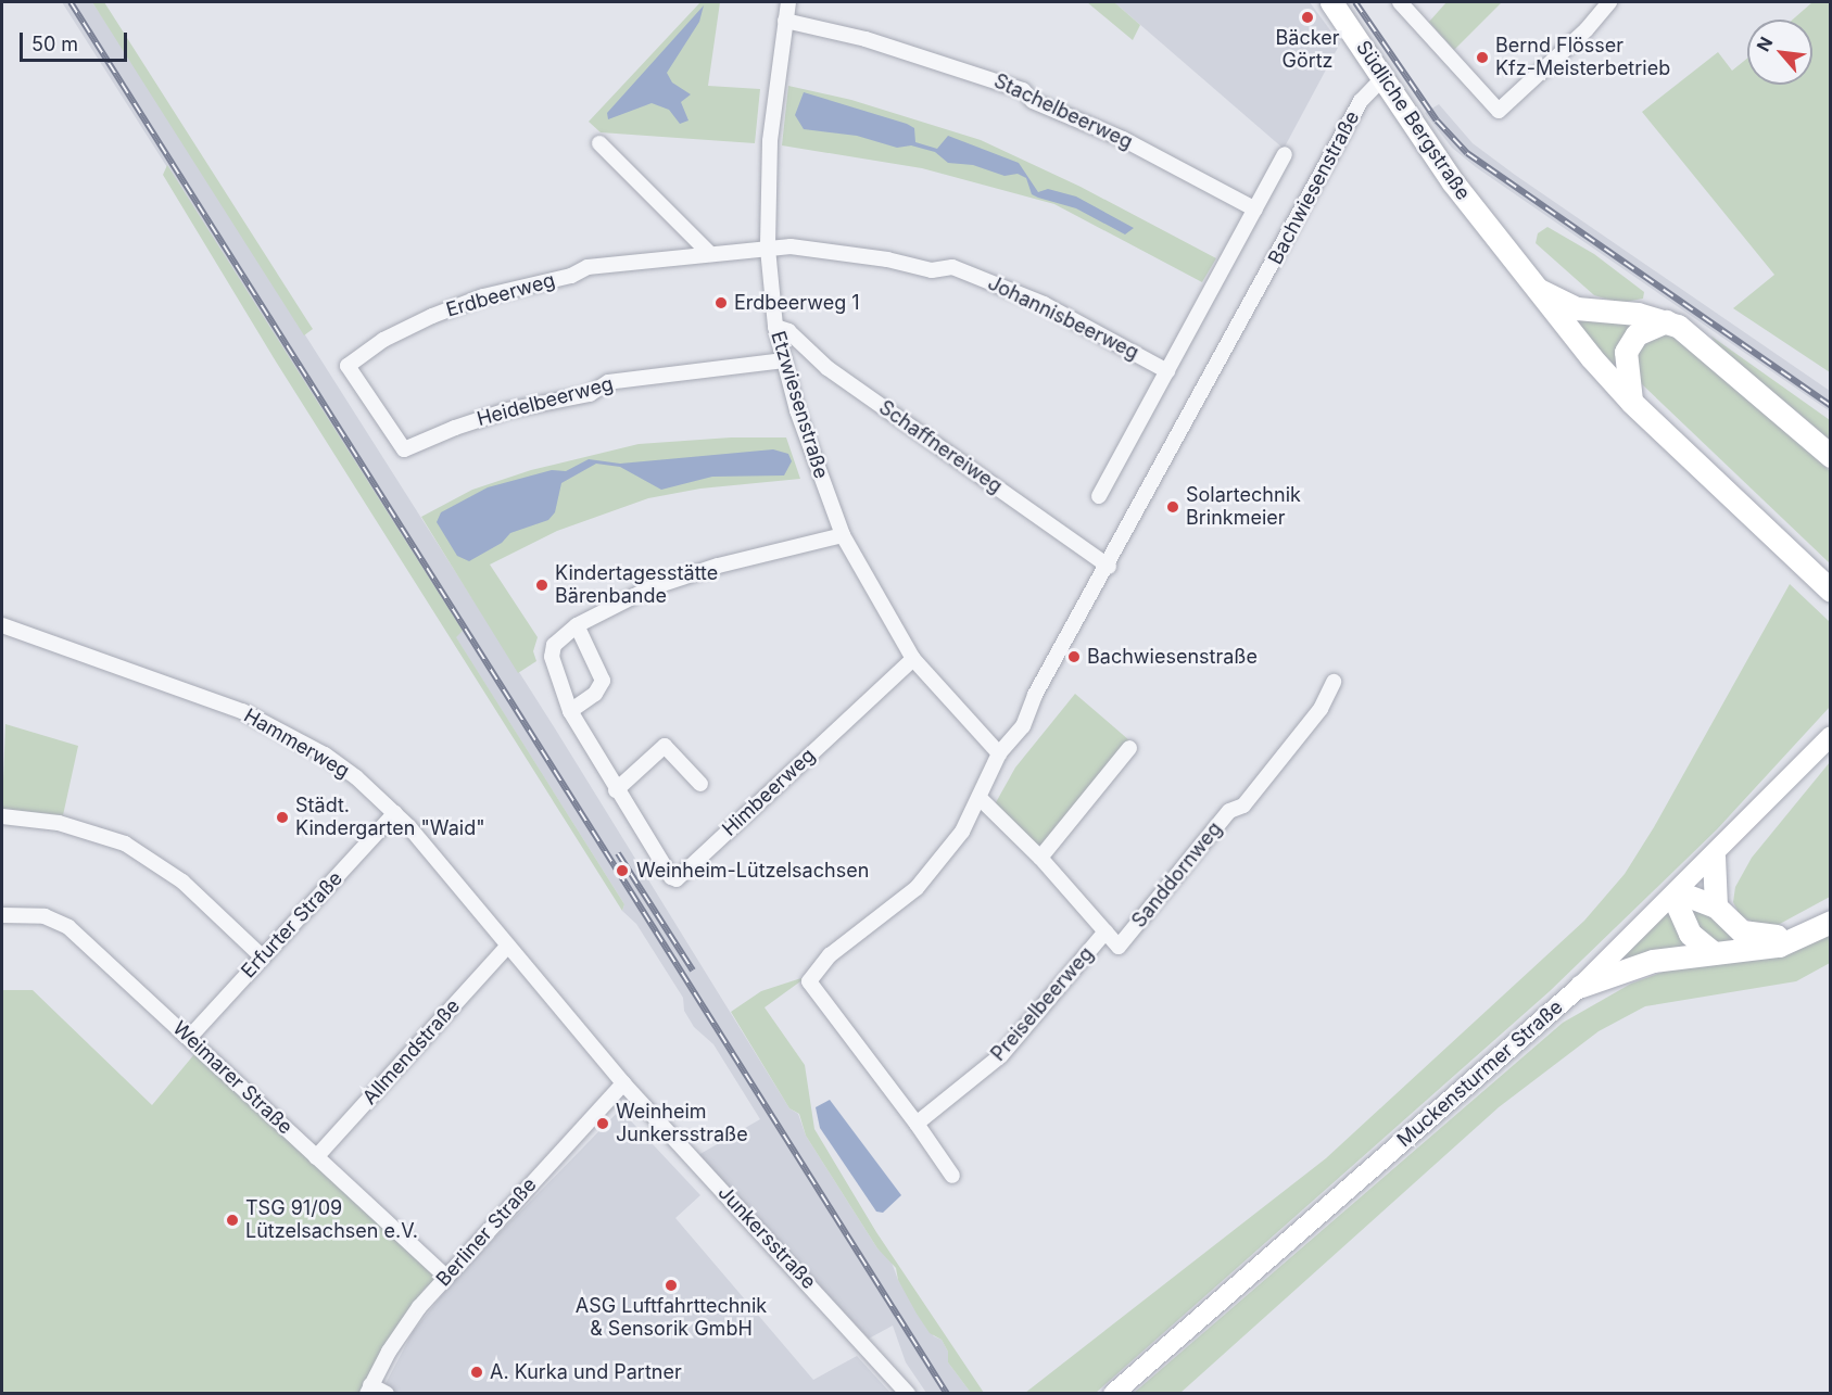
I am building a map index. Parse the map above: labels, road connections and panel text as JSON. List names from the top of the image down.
{
  "streets": {
    "main road": ["Südliche Bergstraße", "Muckensturmer Straße"],
    "street": [
      "Stachelbeerweg",
      "Bachwiesenstraße",
      "Erdbeerweg",
      "Johannisbeerweg",
      "Heidelbeerweg",
      "Etzwiesenstraße",
      "Schaffnereiweg",
      "Hammerweg",
      "Himbeerweg",
      "Sanddornweg",
      "Erfurter Straße",
      "Preiselbeerweg",
      "Allmendstraße",
      "Weimarer Straße",
      "Berliner Straße",
      "Junkersstraße"
    ]
  },
  "crossings": [
    ["Stachelbeerweg", "Etzwiesenstraße"],
    ["Südliche Bergstraße", "Bachwiesenstraße"],
    ["Bachwiesenstraße", "Etzwiesenstraße"],
    ["Bachwiesenstraße", "Schaffnereiweg"],
    ["Bachwiesenstraße", "Sanddornweg"],
    ["Bachwiesenstraße", "Preiselbeerweg"],
    ["Erdbeerweg", "Johannisbeerweg"],
    ["Erdbeerweg", "Heidelbeerweg"],
    ["Erdbeerweg", "Etzwiesenstraße"],
    ["Johannisbeerweg", "Etzwiesenstraße"],
    ["Heidelbeerweg", "Etzwiesenstraße"],
    ["Etzwiesenstraße", "Schaffnereiweg"],
    ["Etzwiesenstraße", "Himbeerweg"],
    ["Hammerweg", "Erfurter Straße"],
    ["Hammerweg", "Allmendstraße"],
    ["Hammerweg", "Berliner Straße"],
    ["Hammerweg", "Junkersstraße"],
    ["Sanddornweg", "Preiselbeerweg"],
    ["Erfurter Straße", "Weimarer Straße"],
    ["Allmendstraße", "Weimarer Straße"],
    ["Weimarer Straße", "Berliner Straße"],
    ["Berliner Straße", "Junkersstraße"]
  ],
  "places": [
    "Bäcker Görtz",
    "Bernd Flösser Kfz-Meisterbetrieb",
    "Erdbeerweg 1",
    "Solartechnik Brinkmeier",
    "Kindertagesstätte Bärenbande",
    "Bachwiesenstraße",
    "Städt. Kindergarten \"Waid\"",
    "Weinheim-Lützelsachsen",
    "Weinheim Junkersstraße",
    "TSG 91/09 Lützelsachsen e.V.",
    "ASG Luftfahrttechnik & Sensorik GmbH",
    "A. Kurka und Partner"
  ],
  "scale_bar": "50 m",
  "north": "top left"
}
